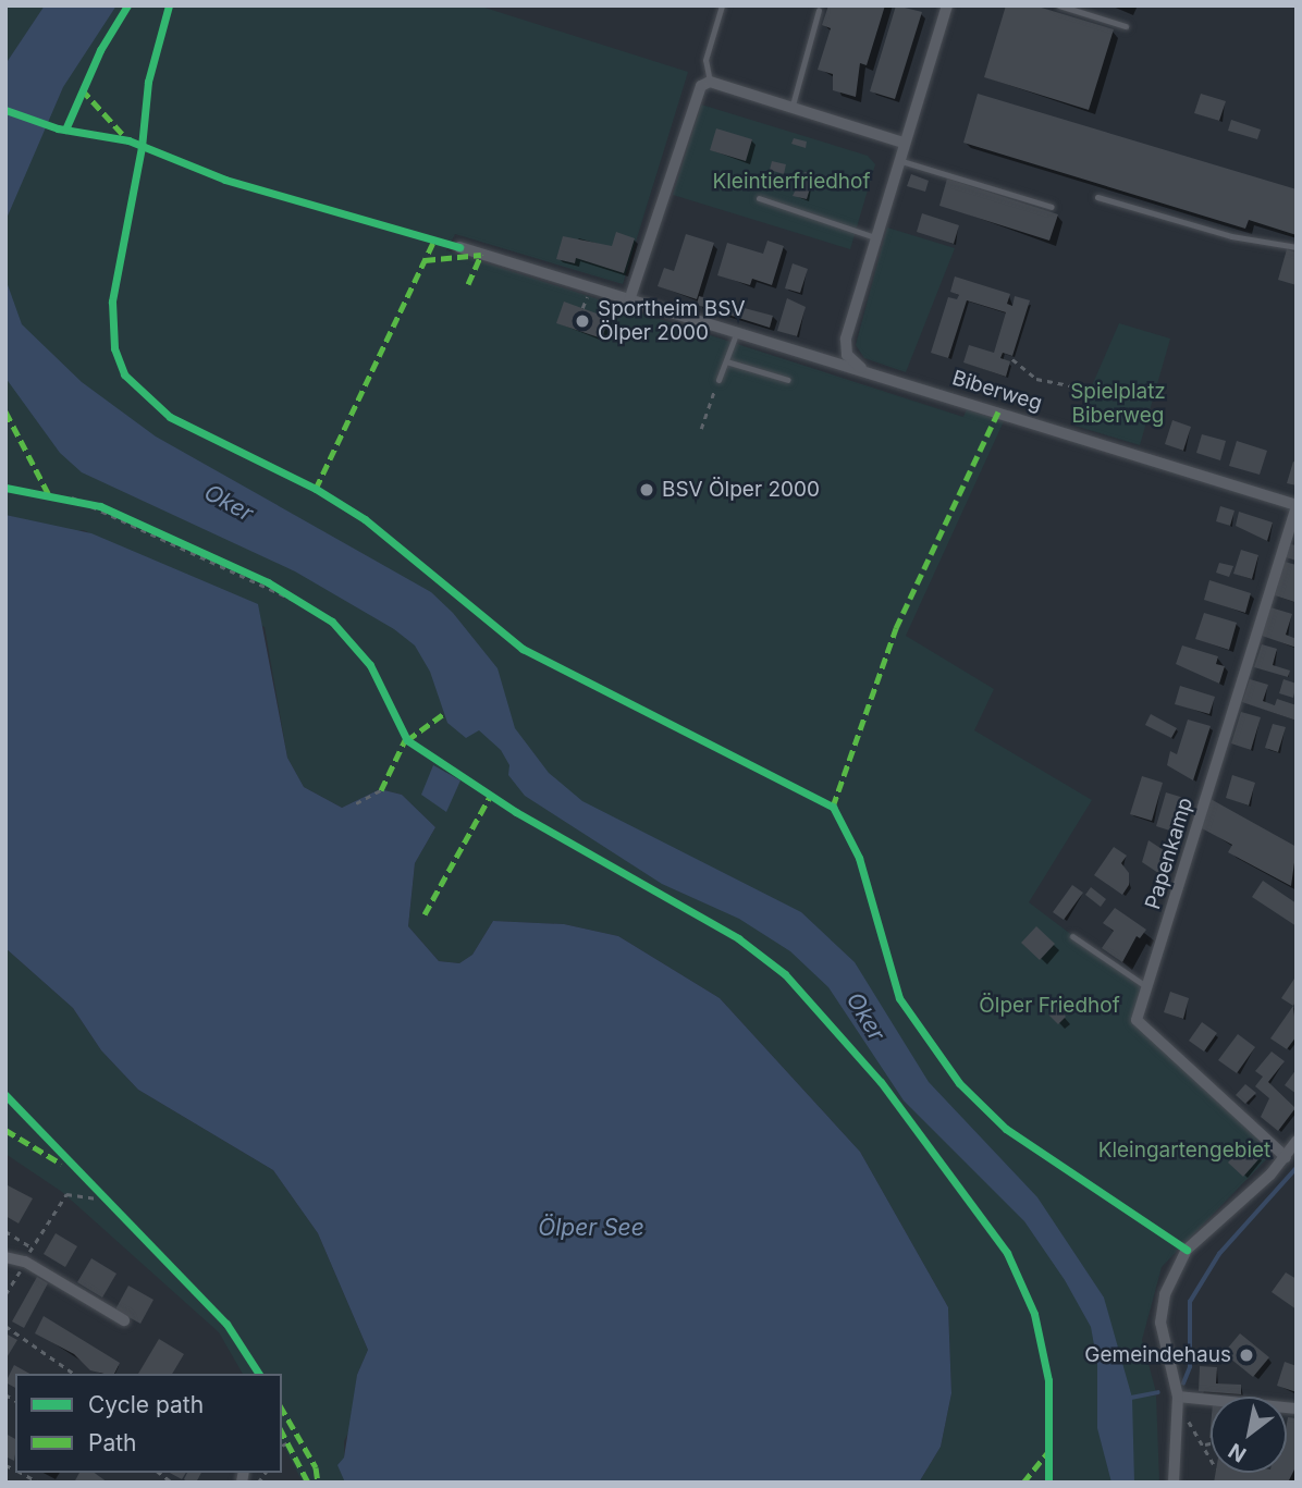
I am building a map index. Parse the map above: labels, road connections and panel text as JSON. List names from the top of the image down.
{
  "streets": {
    "street": ["Biberweg", "Papenkamp"]
  },
  "crossings": [
    ["Biberweg", "Papenkamp"]
  ],
  "water": ["Oker", "Ölper See"],
  "parks": [
    "Kleintierfriedhof",
    "Spielplatz Biberweg",
    "Ölper Friedhof",
    "Kleingartengebiet"
  ],
  "places": ["Sportheim BSV Ölper 2000", "BSV Ölper 2000", "Gemeindehaus"],
  "legend": ["Cycle path", "Path"],
  "north": "bottom left"
}
